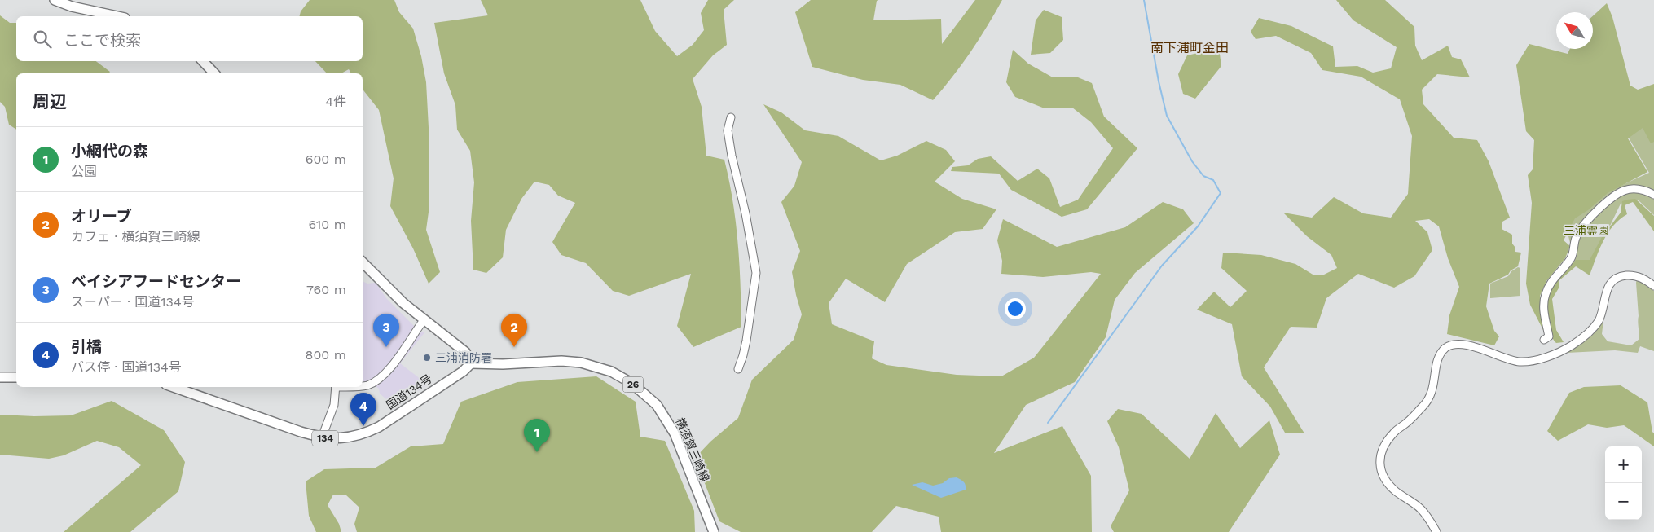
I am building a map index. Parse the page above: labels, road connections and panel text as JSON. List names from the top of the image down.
{
  "streets": {
    "main road": [
      "26",
      "国道134号",
      "134",
      "横須賀三崎線"
    ]
  },
  "crossings": [
    ["国道134号", "横須賀三崎線"]
  ],
  "districts": ["南下浦町金田"],
  "parks": ["三浦霊園"],
  "places": ["三浦消防署"],
  "north": "top left",
  "page": {
    "search": "ここで検索",
    "heading": ["周辺", "4件"],
    "list": [
      {
        "mark": "1",
        "name": "小網代の森",
        "note": "公園",
        "value": "600 m"
      },
      {
        "mark": "2",
        "name": "オリーブ",
        "note": "カフェ · 横須賀三崎線",
        "value": "610 m"
      },
      {
        "mark": "3",
        "name": "ベイシアフードセンター",
        "note": "スーパー · 国道134号",
        "value": "760 m"
      },
      {
        "mark": "4",
        "name": "引橋",
        "note": "バス停 · 国道134号",
        "value": "800 m"
      }
    ],
    "pins": [
      "2",
      "3",
      "4",
      "1"
    ],
    "map_buttons": ["+", "−"]
  }
}
